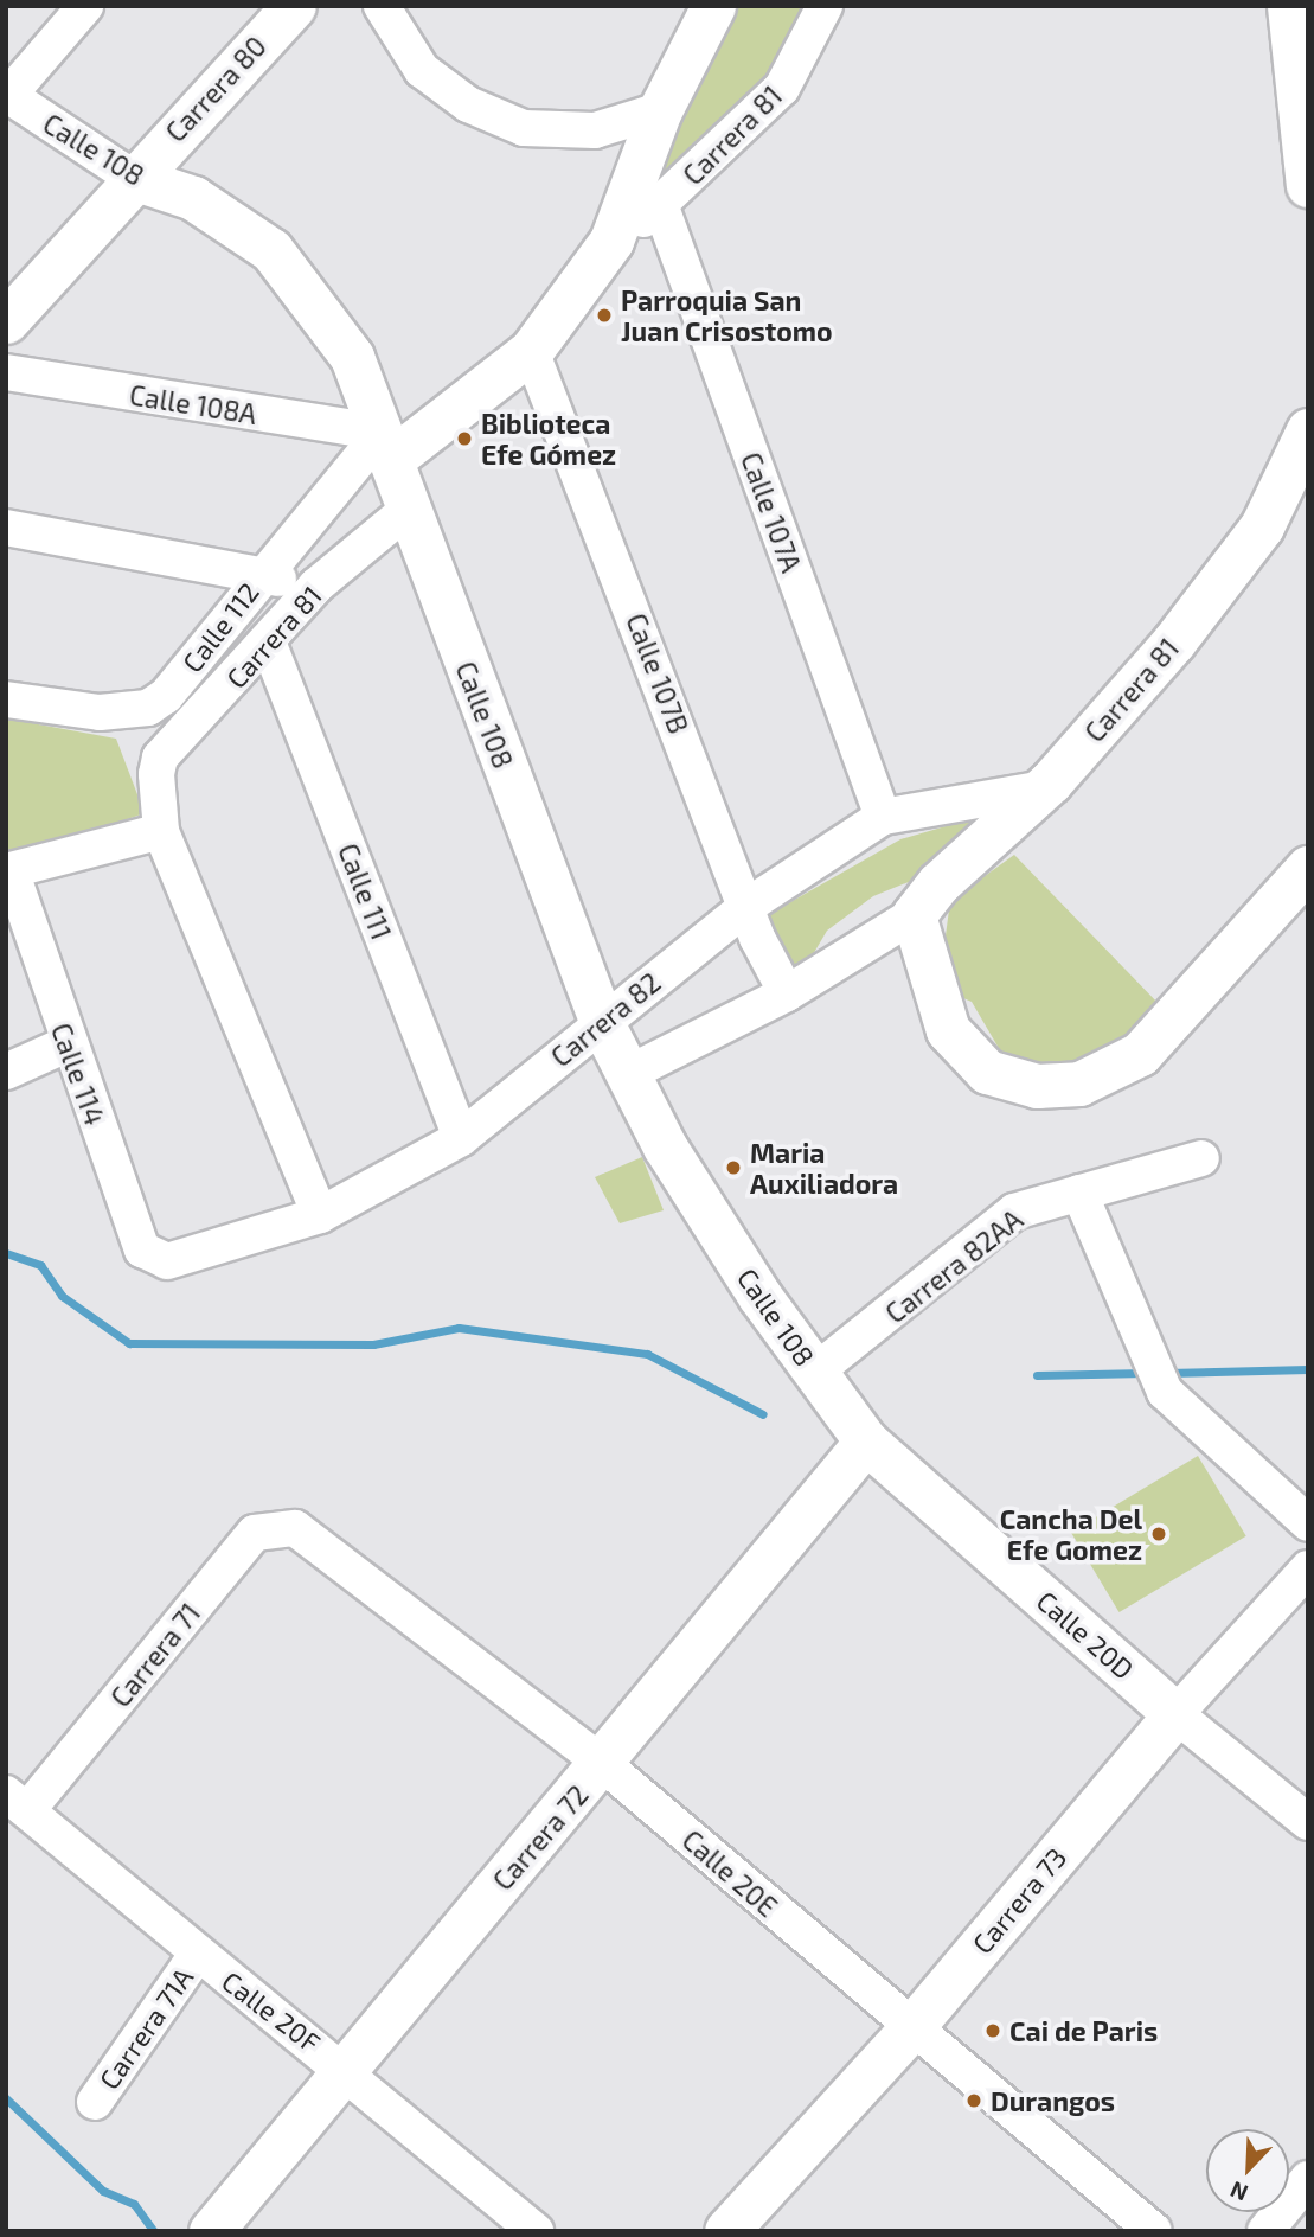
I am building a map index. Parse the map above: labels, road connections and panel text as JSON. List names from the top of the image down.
{
  "streets": {
    "street": [
      "Carrera 80",
      "Carrera 81",
      "Calle 108",
      "Calle 108A",
      "Calle 107A",
      "Calle 112",
      "Calle 107B",
      "Calle 111",
      "Carrera 82",
      "Calle 114",
      "Carrera 82AA",
      "Calle 20D",
      "Carrera 71",
      "Carrera 72",
      "Calle 20E",
      "Carrera 73",
      "Calle 20F",
      "Carrera 71A"
    ]
  },
  "crossings": [
    ["Carrera 80", "Calle 108"],
    ["Carrera 81", "Calle 108"],
    ["Carrera 81", "Calle 108A"],
    ["Carrera 81", "Calle 107A"],
    ["Carrera 81", "Calle 112"],
    ["Carrera 81", "Calle 107B"],
    ["Carrera 81", "Calle 111"],
    ["Carrera 81", "Carrera 82"],
    ["Calle 108", "Calle 108A"],
    ["Calle 108", "Calle 112"],
    ["Calle 108", "Carrera 82"],
    ["Calle 108", "Carrera 82AA"],
    ["Calle 108", "Calle 20D"],
    ["Calle 108", "Carrera 72"],
    ["Calle 108A", "Calle 112"],
    ["Calle 107A", "Carrera 82"],
    ["Calle 107B", "Carrera 82"],
    ["Calle 111", "Carrera 82"],
    ["Carrera 82", "Calle 114"],
    ["Calle 20D", "Carrera 72"],
    ["Calle 20D", "Carrera 73"],
    ["Carrera 71", "Calle 20E"],
    ["Carrera 71", "Calle 20F"],
    ["Carrera 72", "Calle 20E"],
    ["Carrera 72", "Calle 20F"],
    ["Calle 20E", "Carrera 73"],
    ["Calle 20F", "Carrera 71A"]
  ],
  "places": [
    "Parroquia San Juan Crisostomo",
    "Biblioteca Efe Gómez",
    "Maria Auxiliadora",
    "Cancha Del Efe Gomez",
    "Cai de Paris",
    "Durangos"
  ],
  "north": "bottom left"
}
